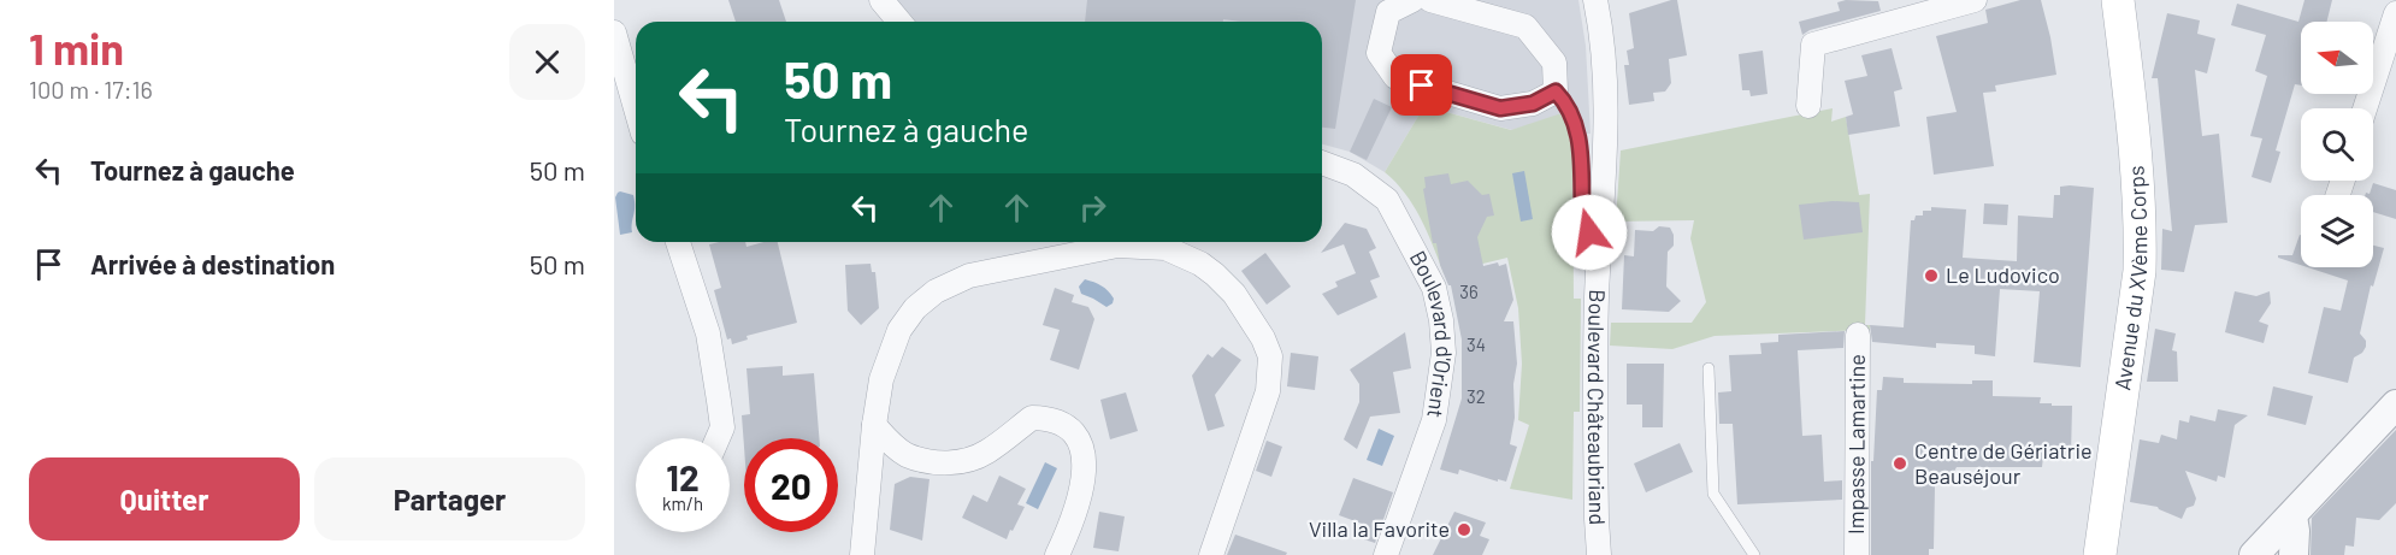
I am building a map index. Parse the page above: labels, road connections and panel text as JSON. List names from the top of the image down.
{
  "streets": {
    "main road": ["Avenue du XVème Corps"],
    "street": ["Boulevard d'Orient", "Boulevard Châteaubriand", "Impasse Lamartine"]
  },
  "places": ["Le Ludovico", "Centre de Gériatrie Beauséjour", "Villa la Favorite"],
  "house_numbers": ["36", "34", "32"],
  "north": "left",
  "page": {
    "heading": ["1 min", "100 m · 17:16"],
    "turn": ["50 m", "Tournez à gauche"],
    "list": [
      {
        "name": "Tournez à gauche",
        "value": "50 m"
      },
      {
        "name": "Arrivée à destination",
        "value": "50 m"
      }
    ],
    "speed": "12 km/h",
    "limit": "20",
    "buttons": ["Quitter", "Partager"]
  }
}
